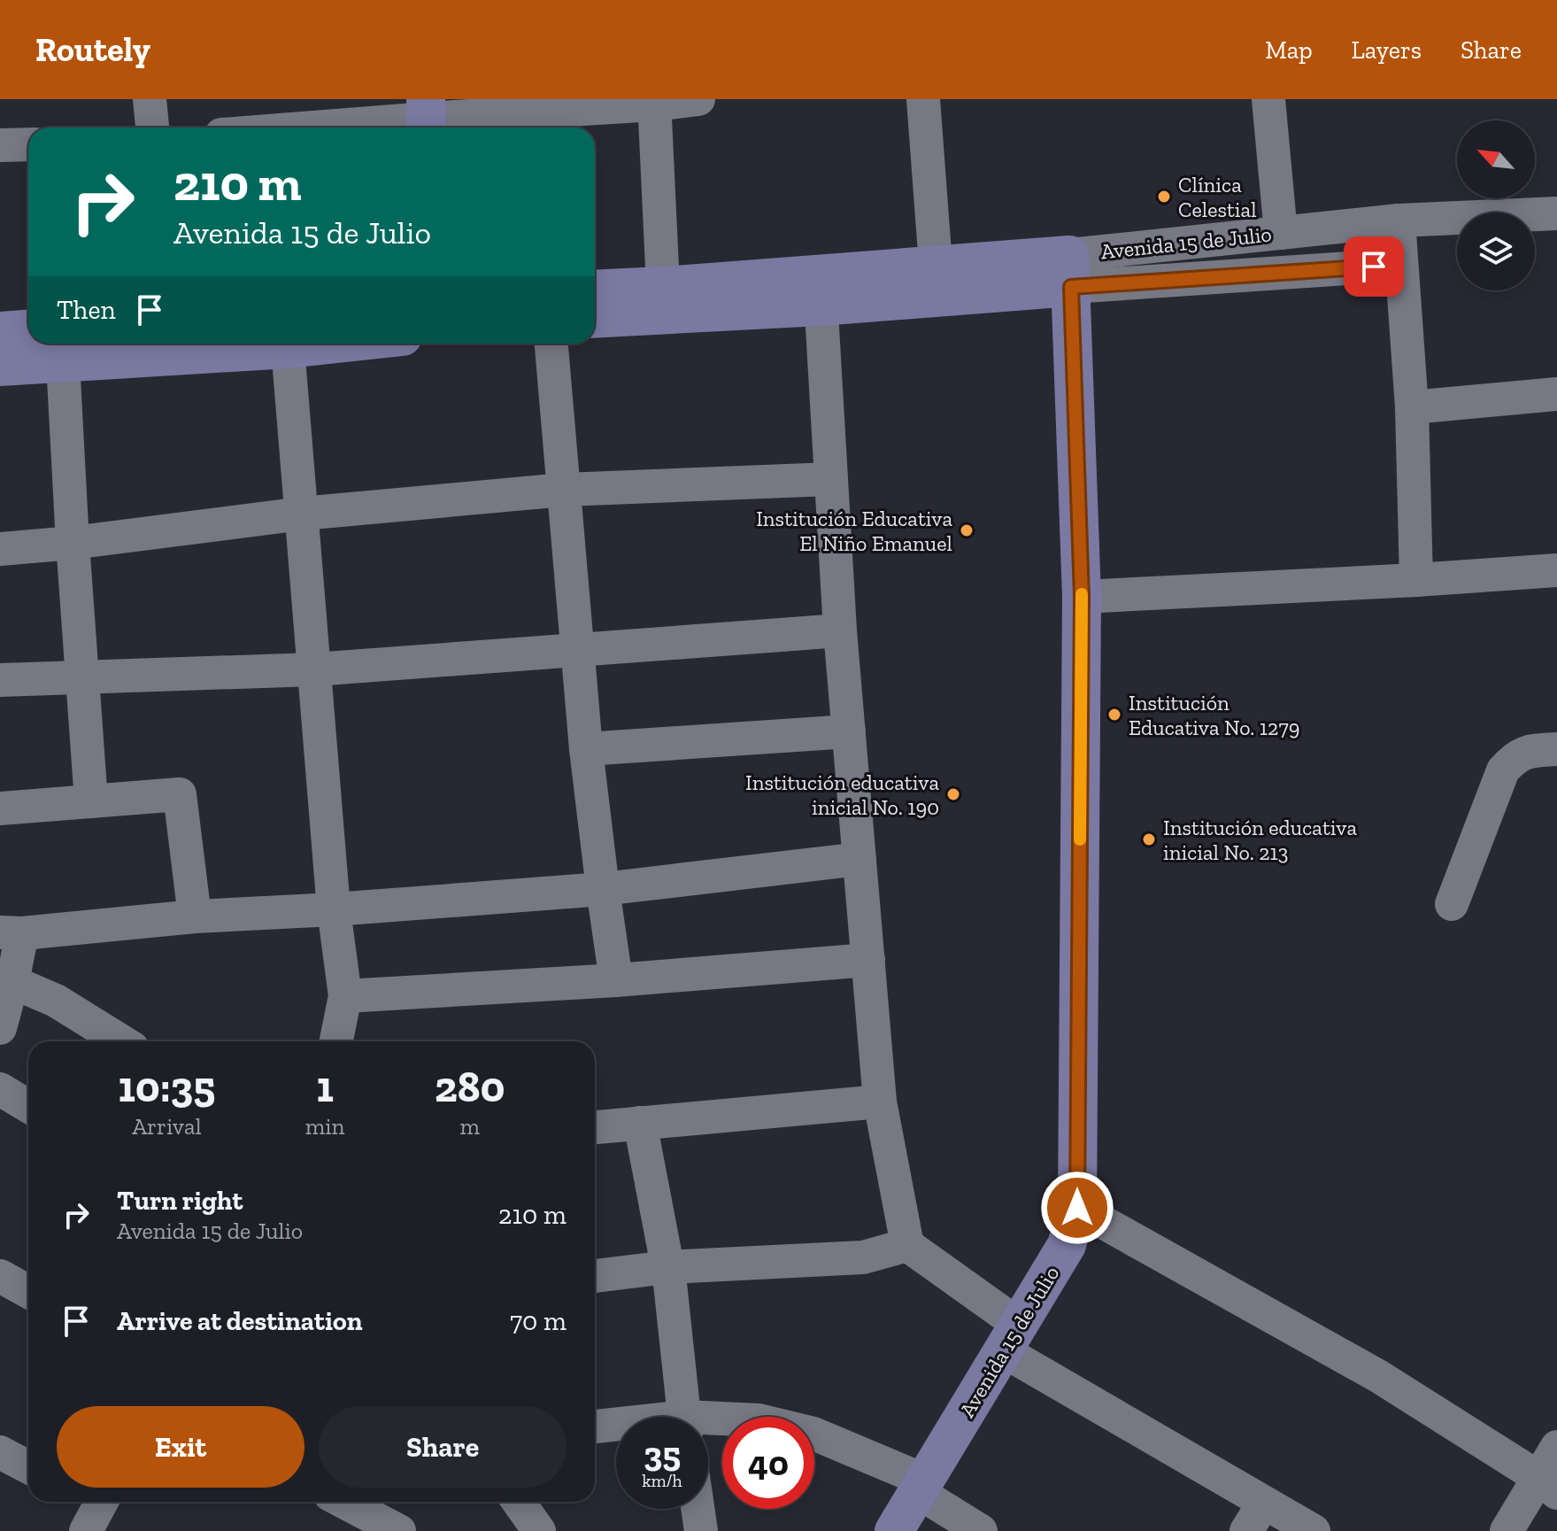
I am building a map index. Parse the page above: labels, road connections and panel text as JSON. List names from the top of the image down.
{
  "streets": {
    "street": ["Avenida 15 de Julio"]
  },
  "places": [
    "Clínica Celestial",
    "Institución Educativa El Niño Emanuel",
    "Institución Educativa No. 1279",
    "Institución educativa inicial No. 190",
    "Institución educativa inicial No. 213"
  ],
  "north": "top left",
  "page": {
    "header": "Routely",
    "nav": ["Map", "Layers", "Share"],
    "turn": ["210 m", "Avenida 15 de Julio"],
    "then": "Then",
    "eta": [
      "10:35",
      "Arrival",
      "1",
      "min",
      "280",
      "m"
    ],
    "list": [
      {
        "name": "Turn right",
        "note": "Avenida 15 de Julio",
        "value": "210 m"
      },
      {
        "name": "Arrive at destination",
        "value": "70 m"
      }
    ],
    "buttons": ["Exit", "Share"],
    "speed": "35 km/h",
    "limit": "40"
  }
}
